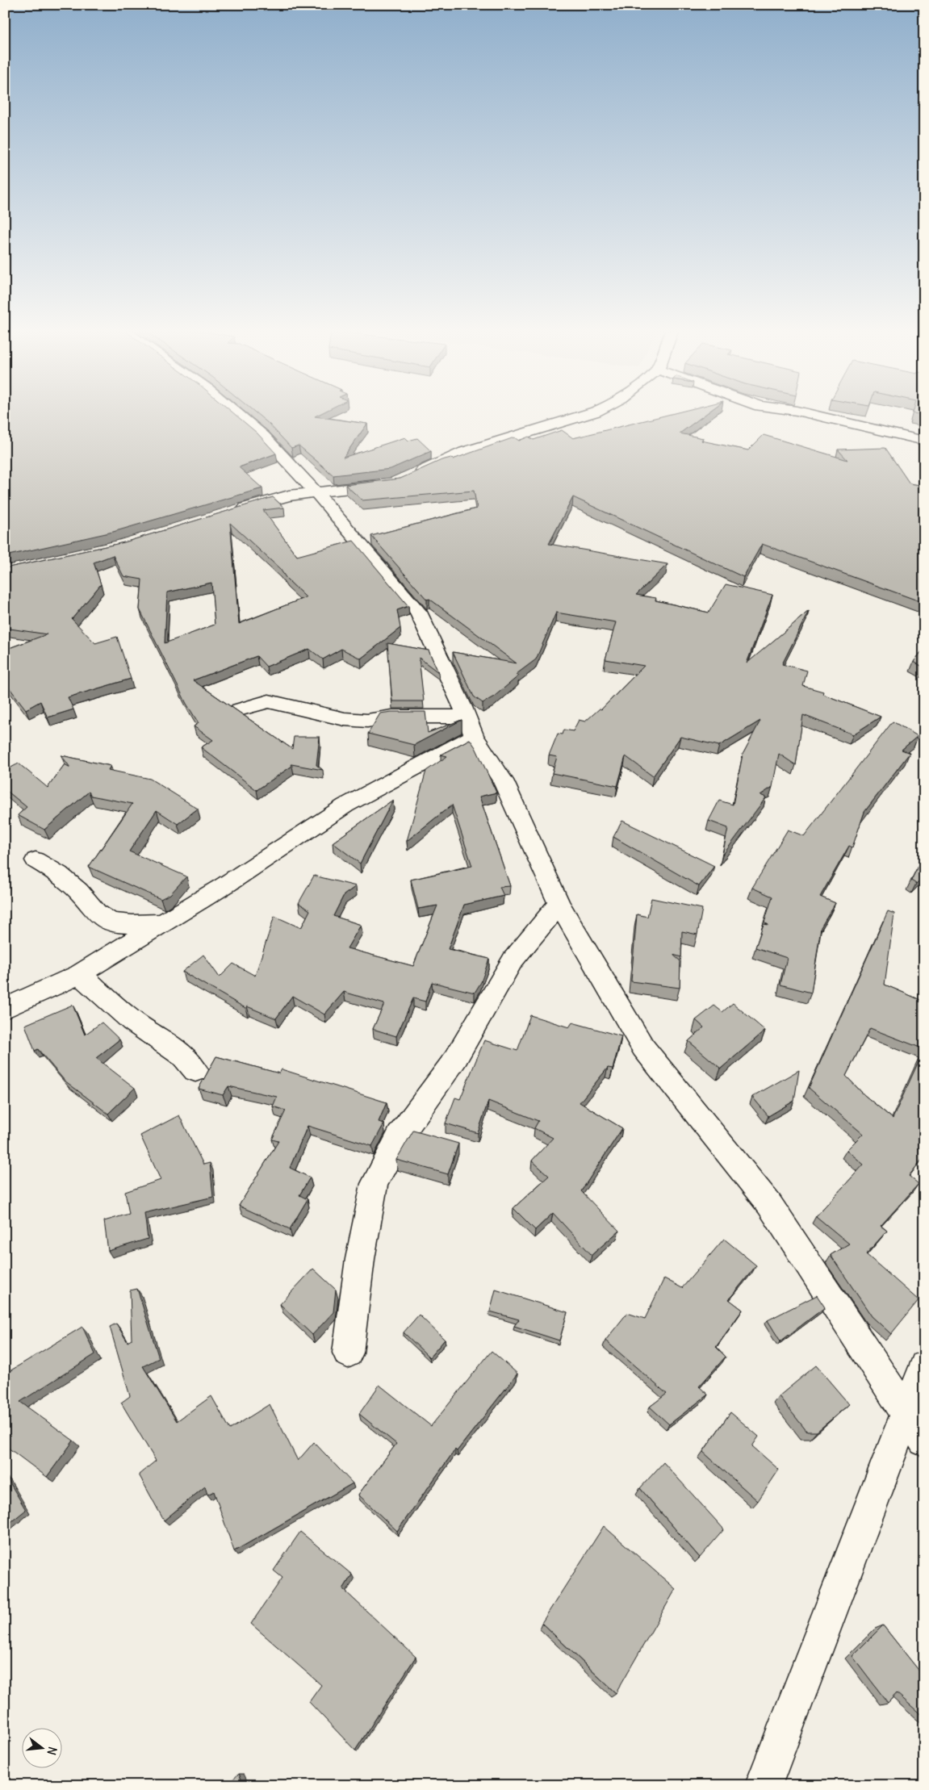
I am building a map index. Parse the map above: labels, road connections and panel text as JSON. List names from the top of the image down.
{
  "north": "right"
}
